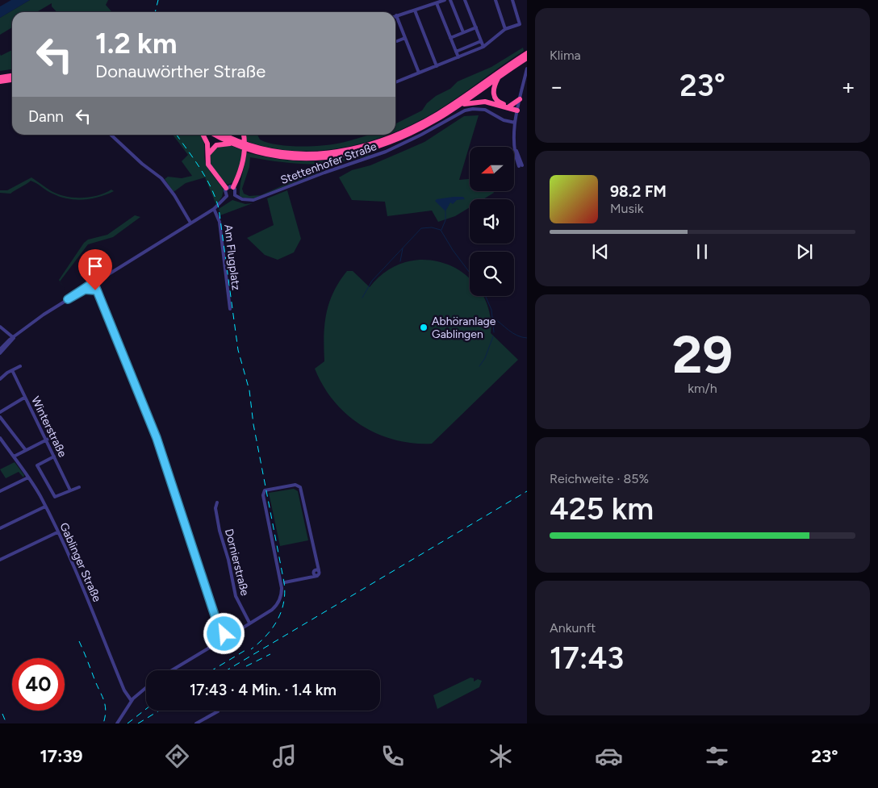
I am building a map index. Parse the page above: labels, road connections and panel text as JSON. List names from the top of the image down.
{
  "streets": {
    "street": [
      "Stettenhofer Straße",
      "Am Flugplatz",
      "Winterstraße",
      "Gablinger Straße",
      "Dornierstraße"
    ]
  },
  "places": ["Abhöranlage Gablingen"],
  "north": "left",
  "page": {
    "tile": [
      "Klima",
      ["29", "km/h"],
      ["Reichweite · 85%", "425 km"],
      ["Ankunft", "17:43"]
    ],
    "turn": ["1.2 km", "Donauwörther Straße"],
    "heat": ["−", "23°", "+"],
    "then": "Dann",
    "song": ["98.2 FM", "Musik"],
    "limit": "40",
    "trip": "17:43 · 4 Min. · 1.4 km",
    "tabs": ["17:39", "23°"]
  }
}
